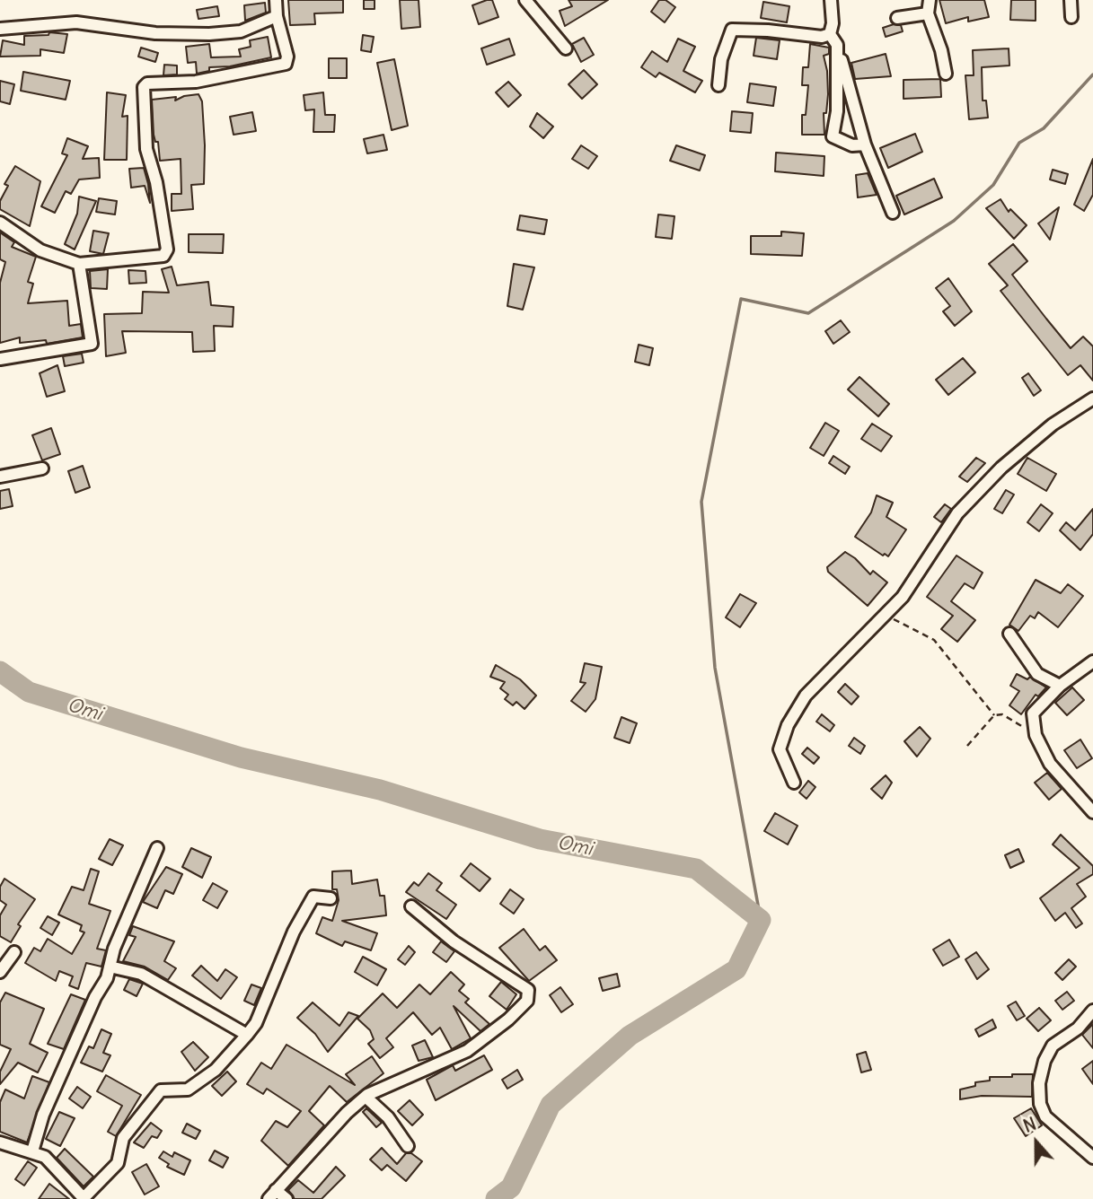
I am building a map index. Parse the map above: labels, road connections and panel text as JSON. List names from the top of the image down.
{
  "water": ["Omi"],
  "north": "top"
}
